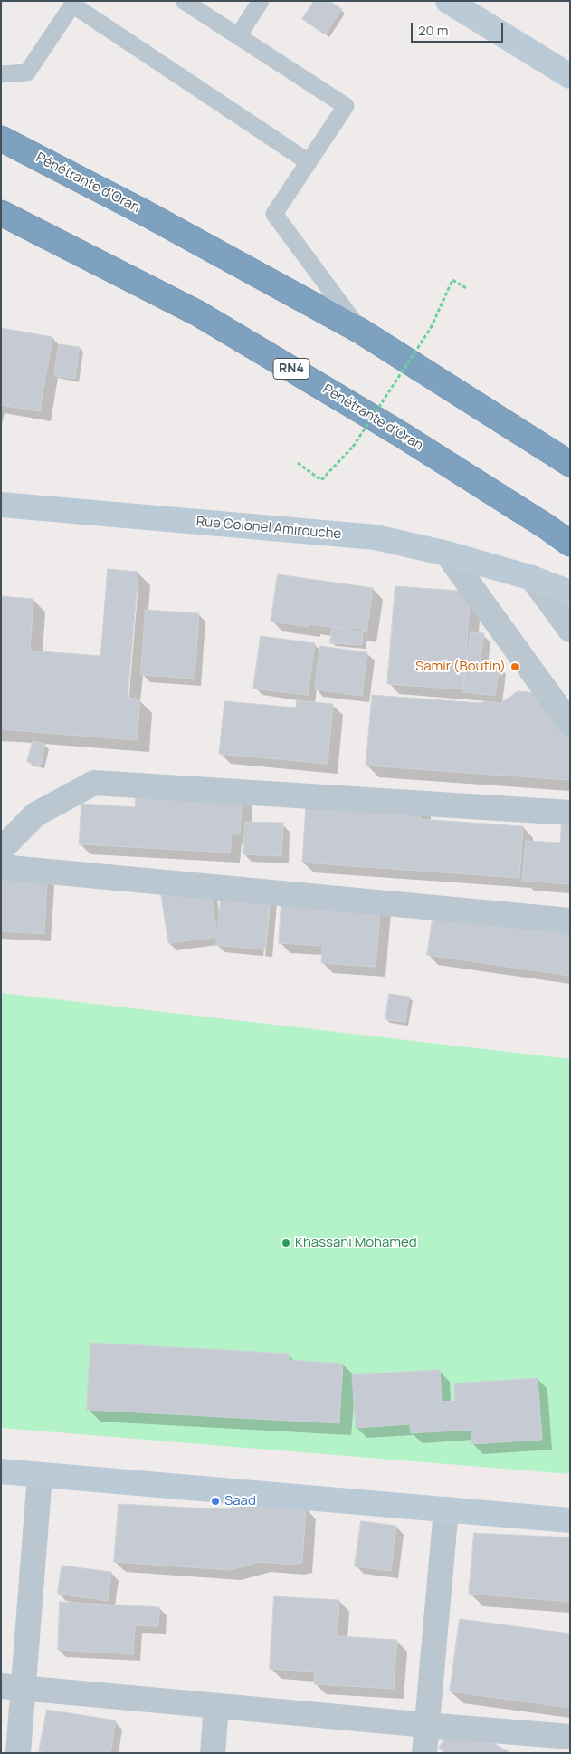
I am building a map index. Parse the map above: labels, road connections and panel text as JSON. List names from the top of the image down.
{
  "streets": {
    "highway": ["Pénétrante d'Oran", "RN4"],
    "street": ["Rue Colonel Amirouche"]
  },
  "places": ["Samir (Boutin)", "Khassani Mohamed", "Saad"],
  "scale_bar": "20 m"
}
